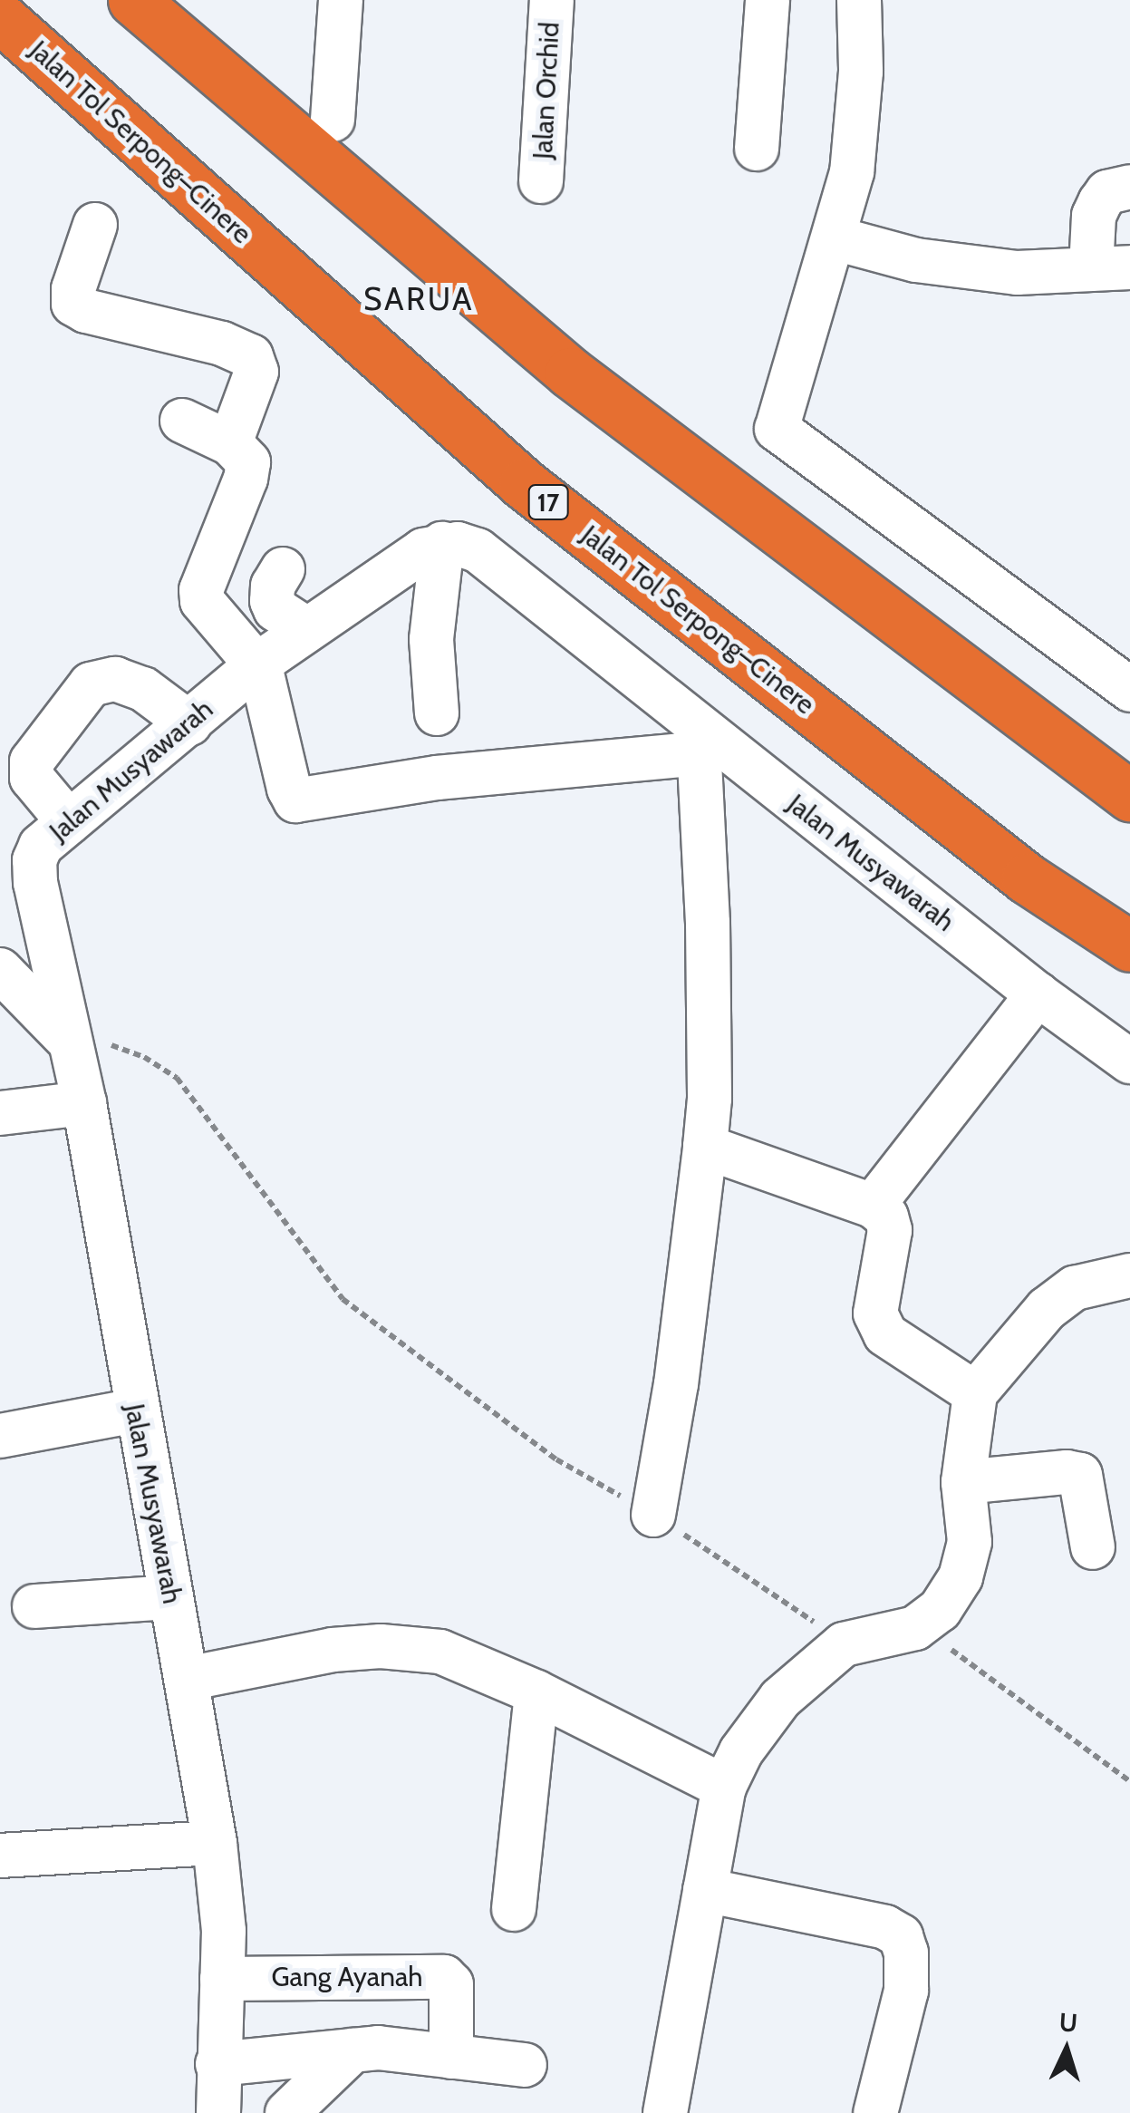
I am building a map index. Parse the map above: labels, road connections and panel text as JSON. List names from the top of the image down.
{
  "streets": {
    "highway": ["Jalan Tol Serpong–Cinere", "17"],
    "street": ["Jalan Orchid", "Jalan Musyawarah", "Gang Ayanah"]
  },
  "crossings": [
    ["Jalan Musyawarah", "Gang Ayanah"]
  ],
  "districts": ["SARUA"],
  "north": "top"
}
